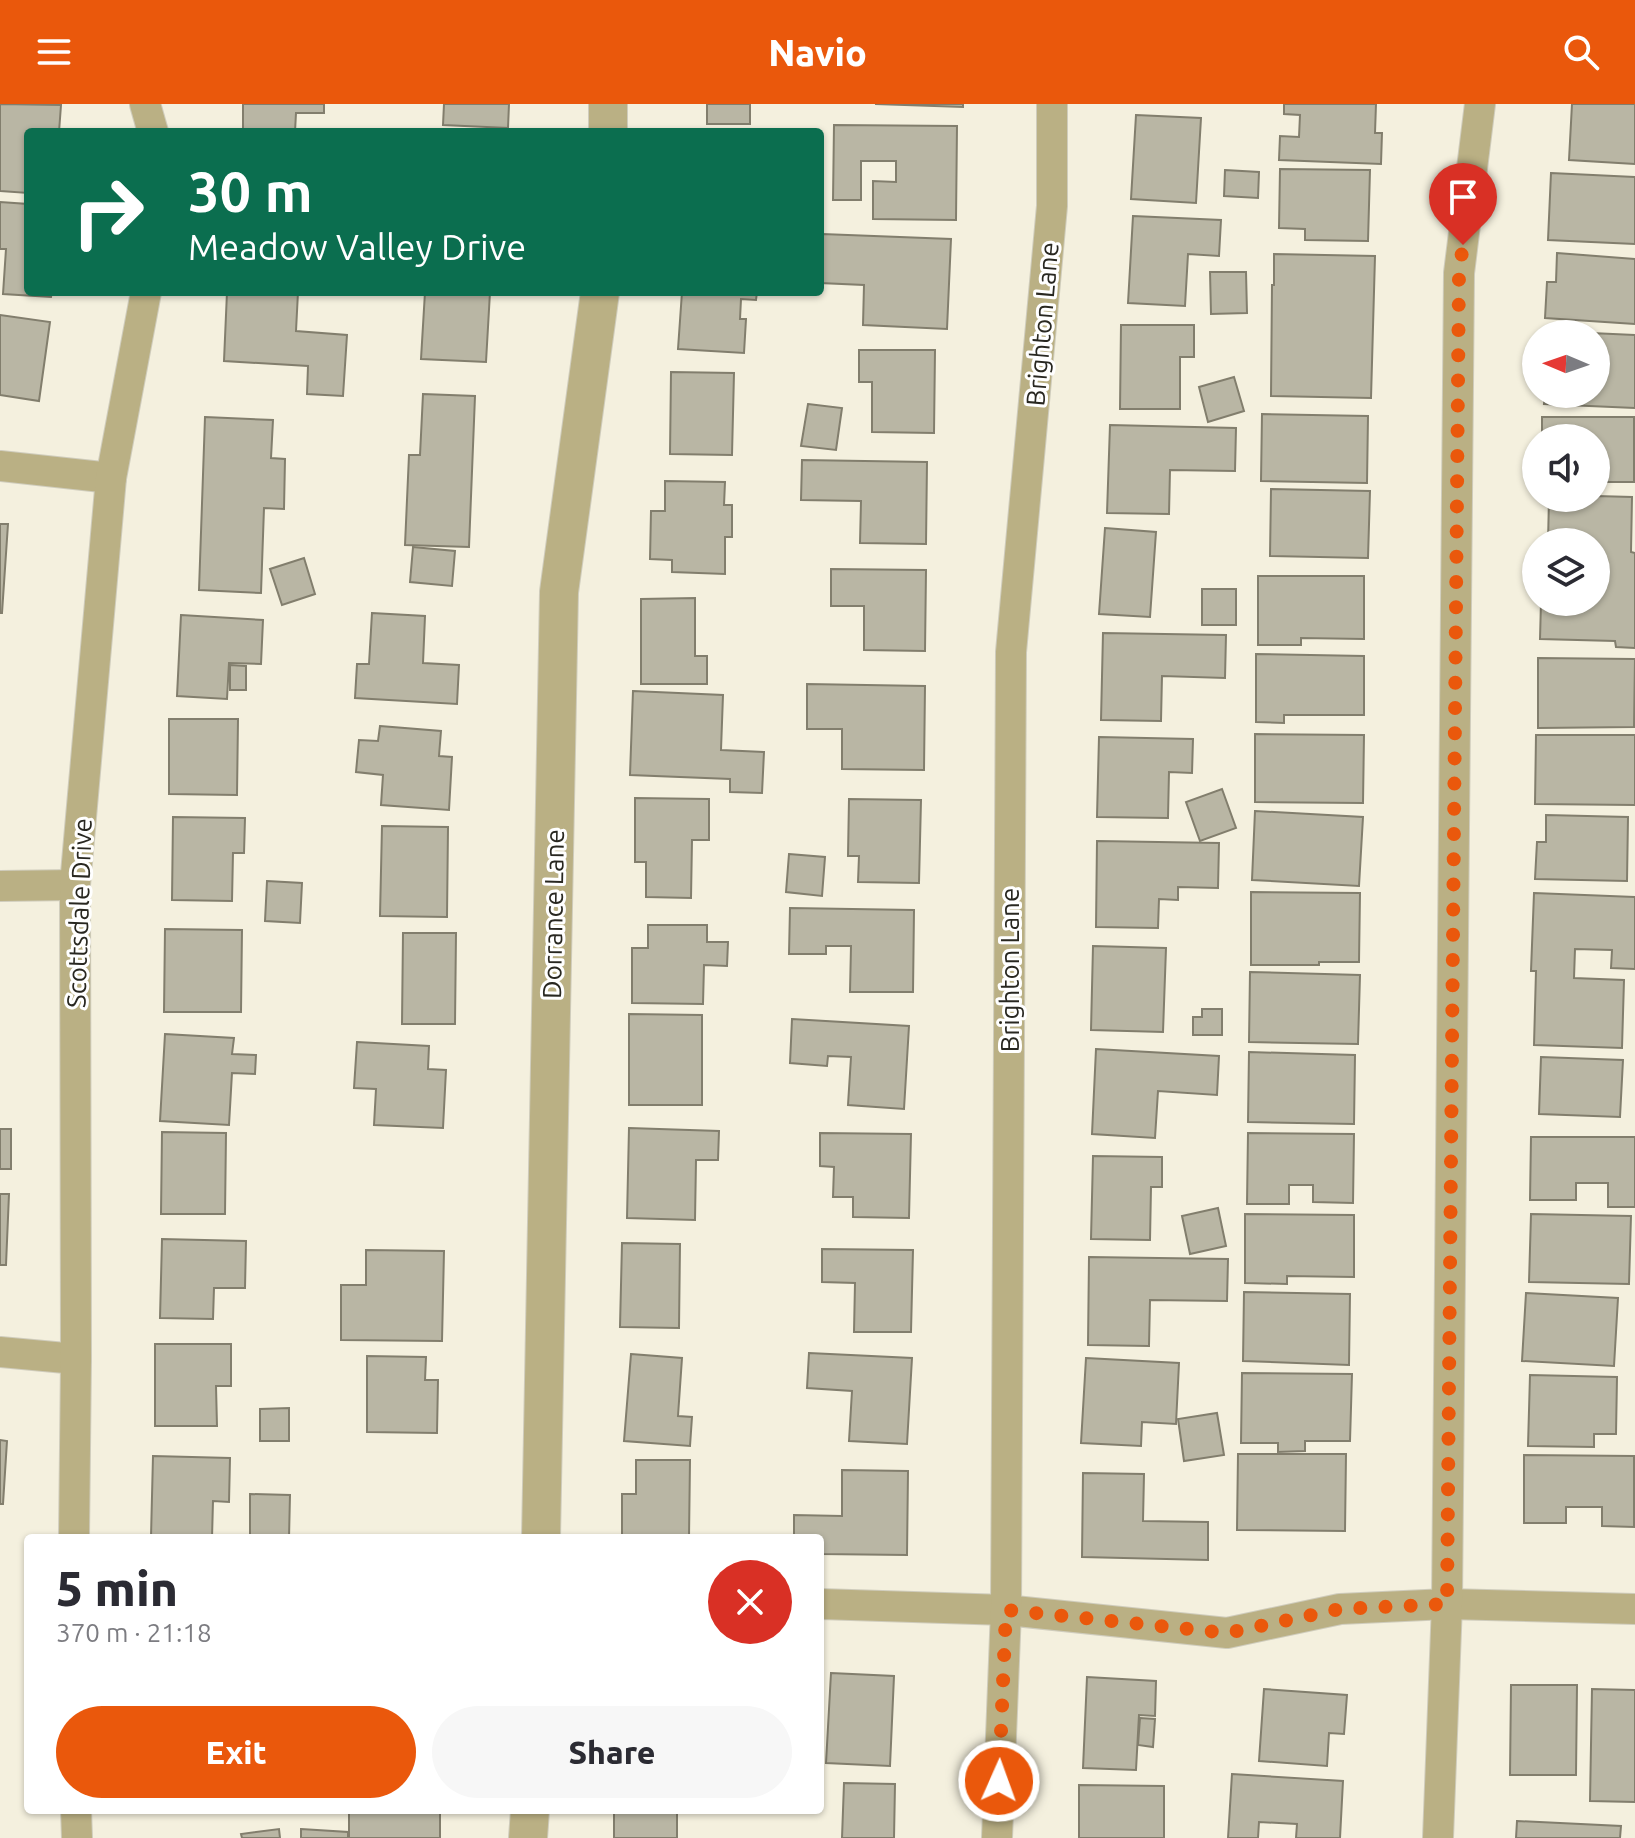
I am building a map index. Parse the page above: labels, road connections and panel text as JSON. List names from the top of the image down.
{
  "streets": {
    "street": ["Brighton Lane", "Scottsdale Drive", "Dorrance Lane"]
  },
  "north": "left",
  "page": {
    "header": "Navio",
    "turn": ["30 m", "Meadow Valley Drive"],
    "heading": ["5 min", "370 m · 21:18"],
    "buttons": ["Exit", "Share"]
  }
}
